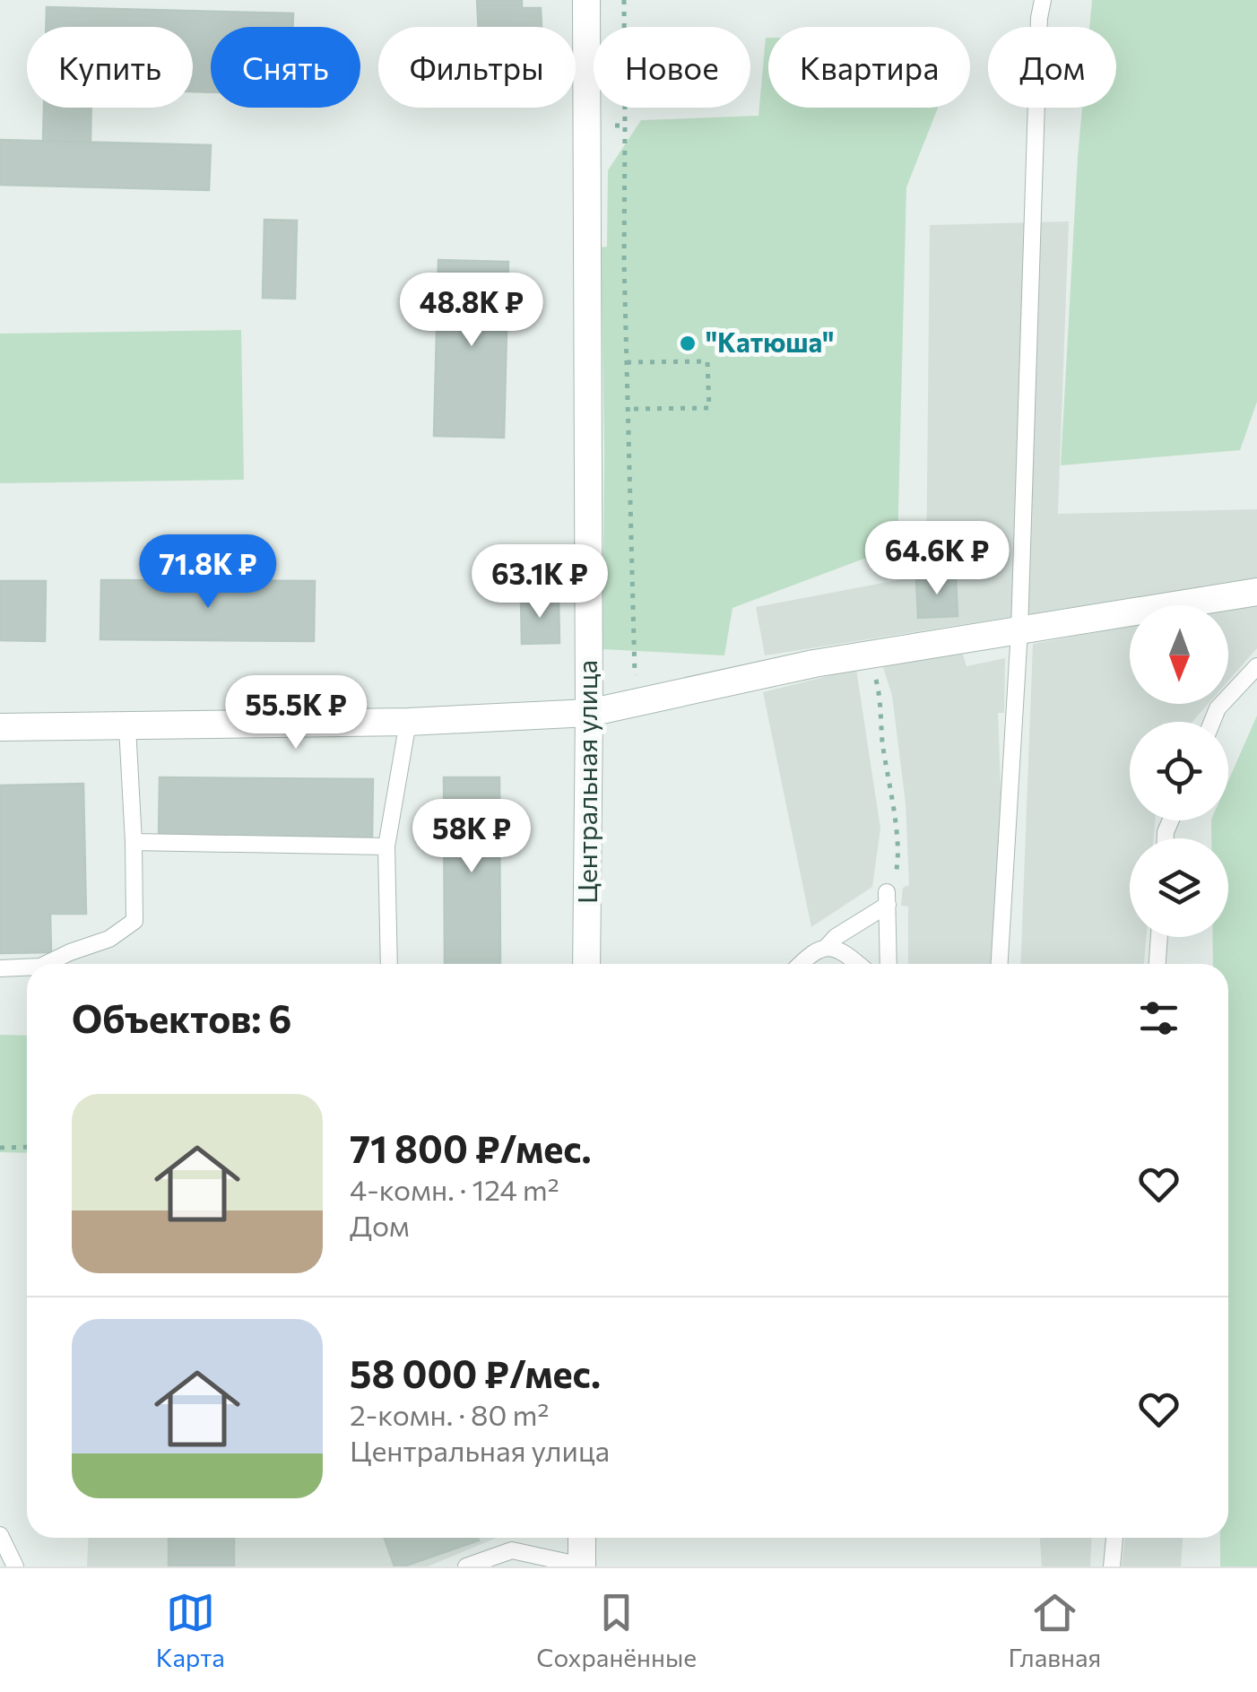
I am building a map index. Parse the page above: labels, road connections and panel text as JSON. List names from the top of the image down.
{
  "streets": {
    "street": ["Центральная улица"]
  },
  "places": ["\"Катюша\""],
  "north": "bottom",
  "page": {
    "chip": [
      "Купить",
      "Снять",
      "Фильтры",
      "Новое",
      "Квартира",
      "Дом"
    ],
    "price": [
      "48.8K ₽",
      "64.6K ₽",
      "71.8K ₽",
      "63.1K ₽",
      "55.5K ₽",
      "58K ₽"
    ],
    "heading": "Объектов: 6",
    "list": [
      {
        "name": "71 800 ₽/мес.",
        "note": "4-комн. · 124 m² · Дом"
      },
      {
        "name": "58 000 ₽/мес.",
        "note": "2-комн. · 80 m² · Центральная улица"
      }
    ],
    "tabs": ["Карта", "Сохранённые", "Главная"]
  }
}
